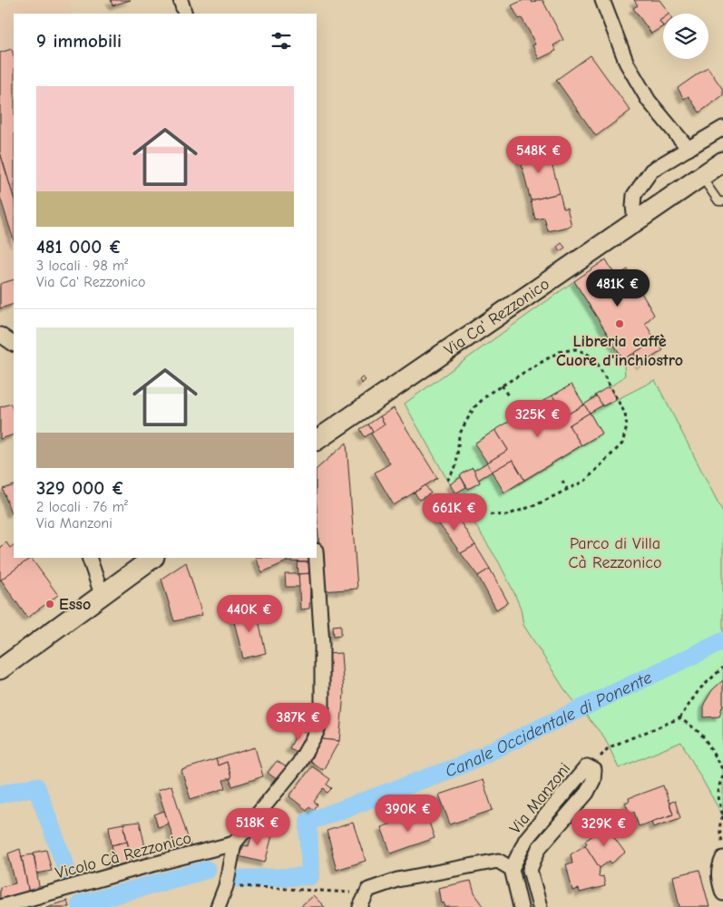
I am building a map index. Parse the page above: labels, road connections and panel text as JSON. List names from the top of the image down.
{
  "streets": {
    "main road": ["Via Ca' Rezzonico"],
    "street": ["Via Manzoni", "Vicolo Cà Rezzonico"]
  },
  "water": ["Canale Occidentale di Ponente"],
  "parks": ["Parco di Villa Cà Rezzonico"],
  "places": ["Libreria caffè Cuore d'inchiostro", "Esso"],
  "page": {
    "heading": "9 immobili",
    "list": [
      {
        "name": "481 000 €",
        "note": "3 locali · 98 m² · Via Ca' Rezzonico"
      },
      {
        "name": "329 000 €",
        "note": "2 locali · 76 m² · Via Manzoni"
      }
    ],
    "price": [
      "548K €",
      "481K €",
      "325K €",
      "661K €",
      "440K €",
      "387K €",
      "390K €",
      "518K €",
      "329K €"
    ]
  }
}
